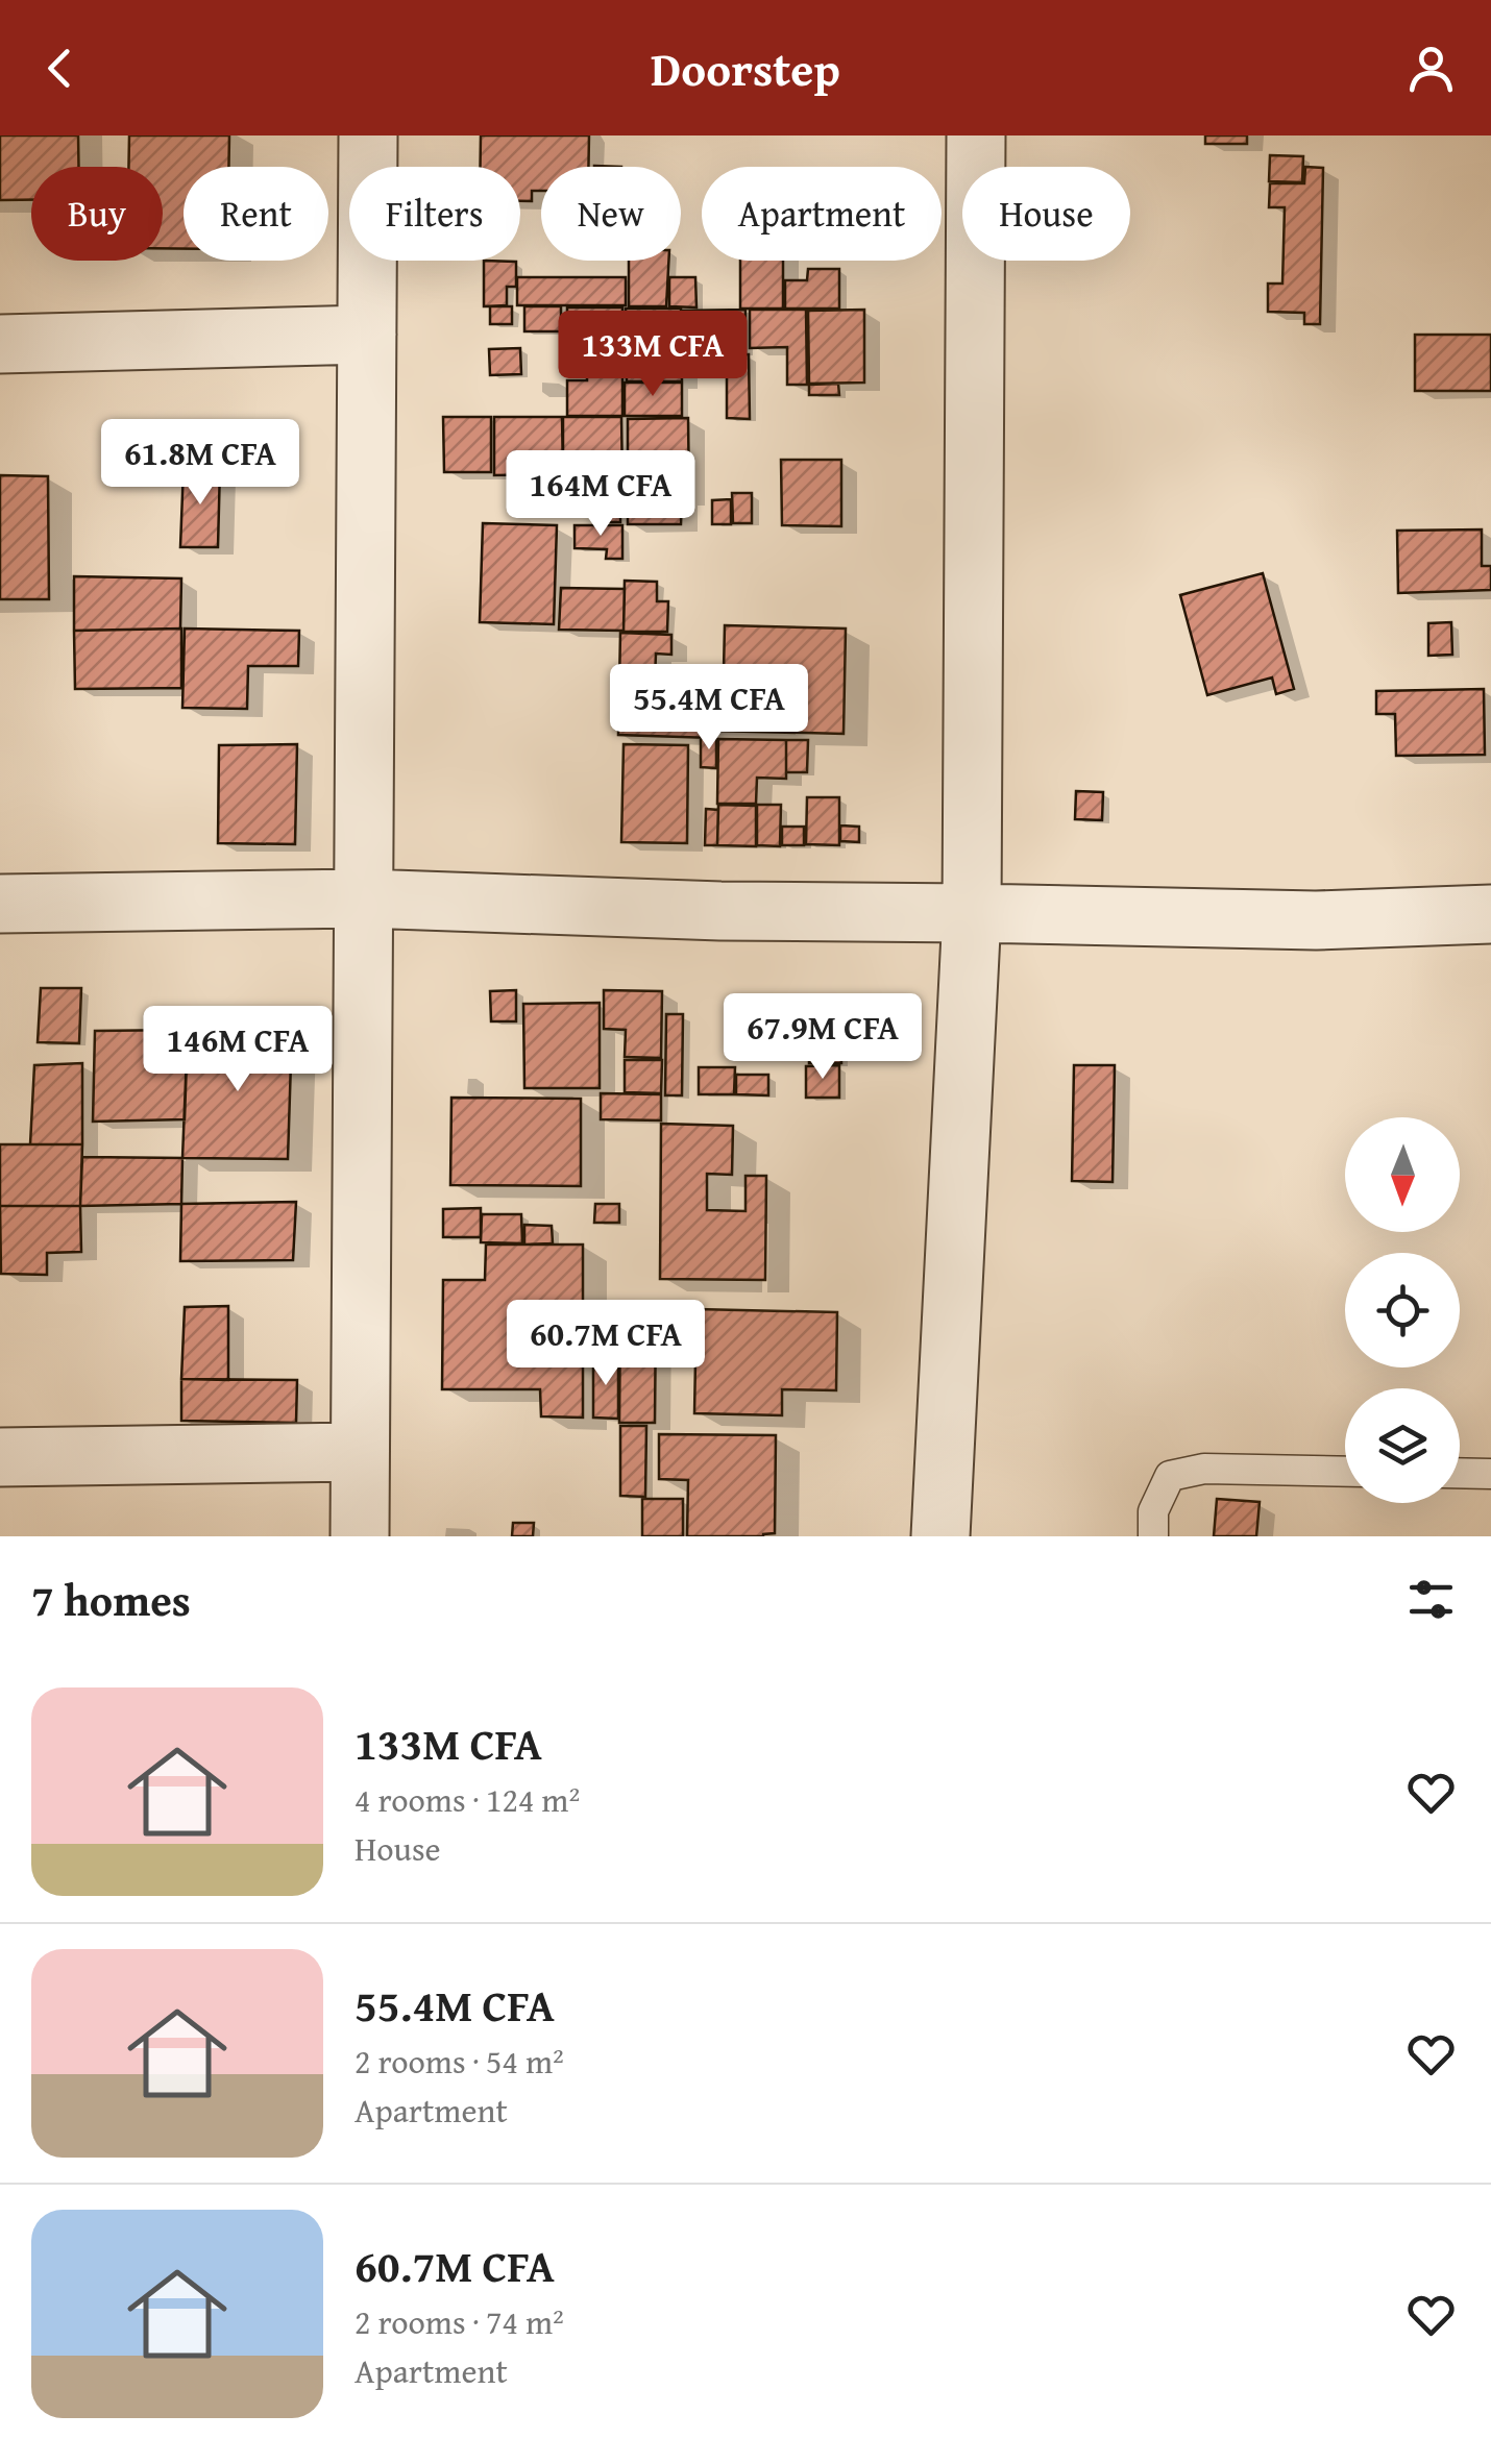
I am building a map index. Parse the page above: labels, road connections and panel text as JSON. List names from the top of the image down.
{
  "north": "bottom",
  "page": {
    "header": "Doorstep",
    "chip": [
      "Buy",
      "Rent",
      "Filters",
      "New",
      "Apartment",
      "House"
    ],
    "price": [
      "133M CFA",
      "61.8M CFA",
      "164M CFA",
      "55.4M CFA",
      "67.9M CFA",
      "146M CFA",
      "60.7M CFA"
    ],
    "heading": "7 homes",
    "list": [
      {
        "name": "133M CFA",
        "note": "4 rooms · 124 m² · House"
      },
      {
        "name": "55.4M CFA",
        "note": "2 rooms · 54 m² · Apartment"
      },
      {
        "name": "60.7M CFA",
        "note": "2 rooms · 74 m² · Apartment"
      }
    ]
  }
}
